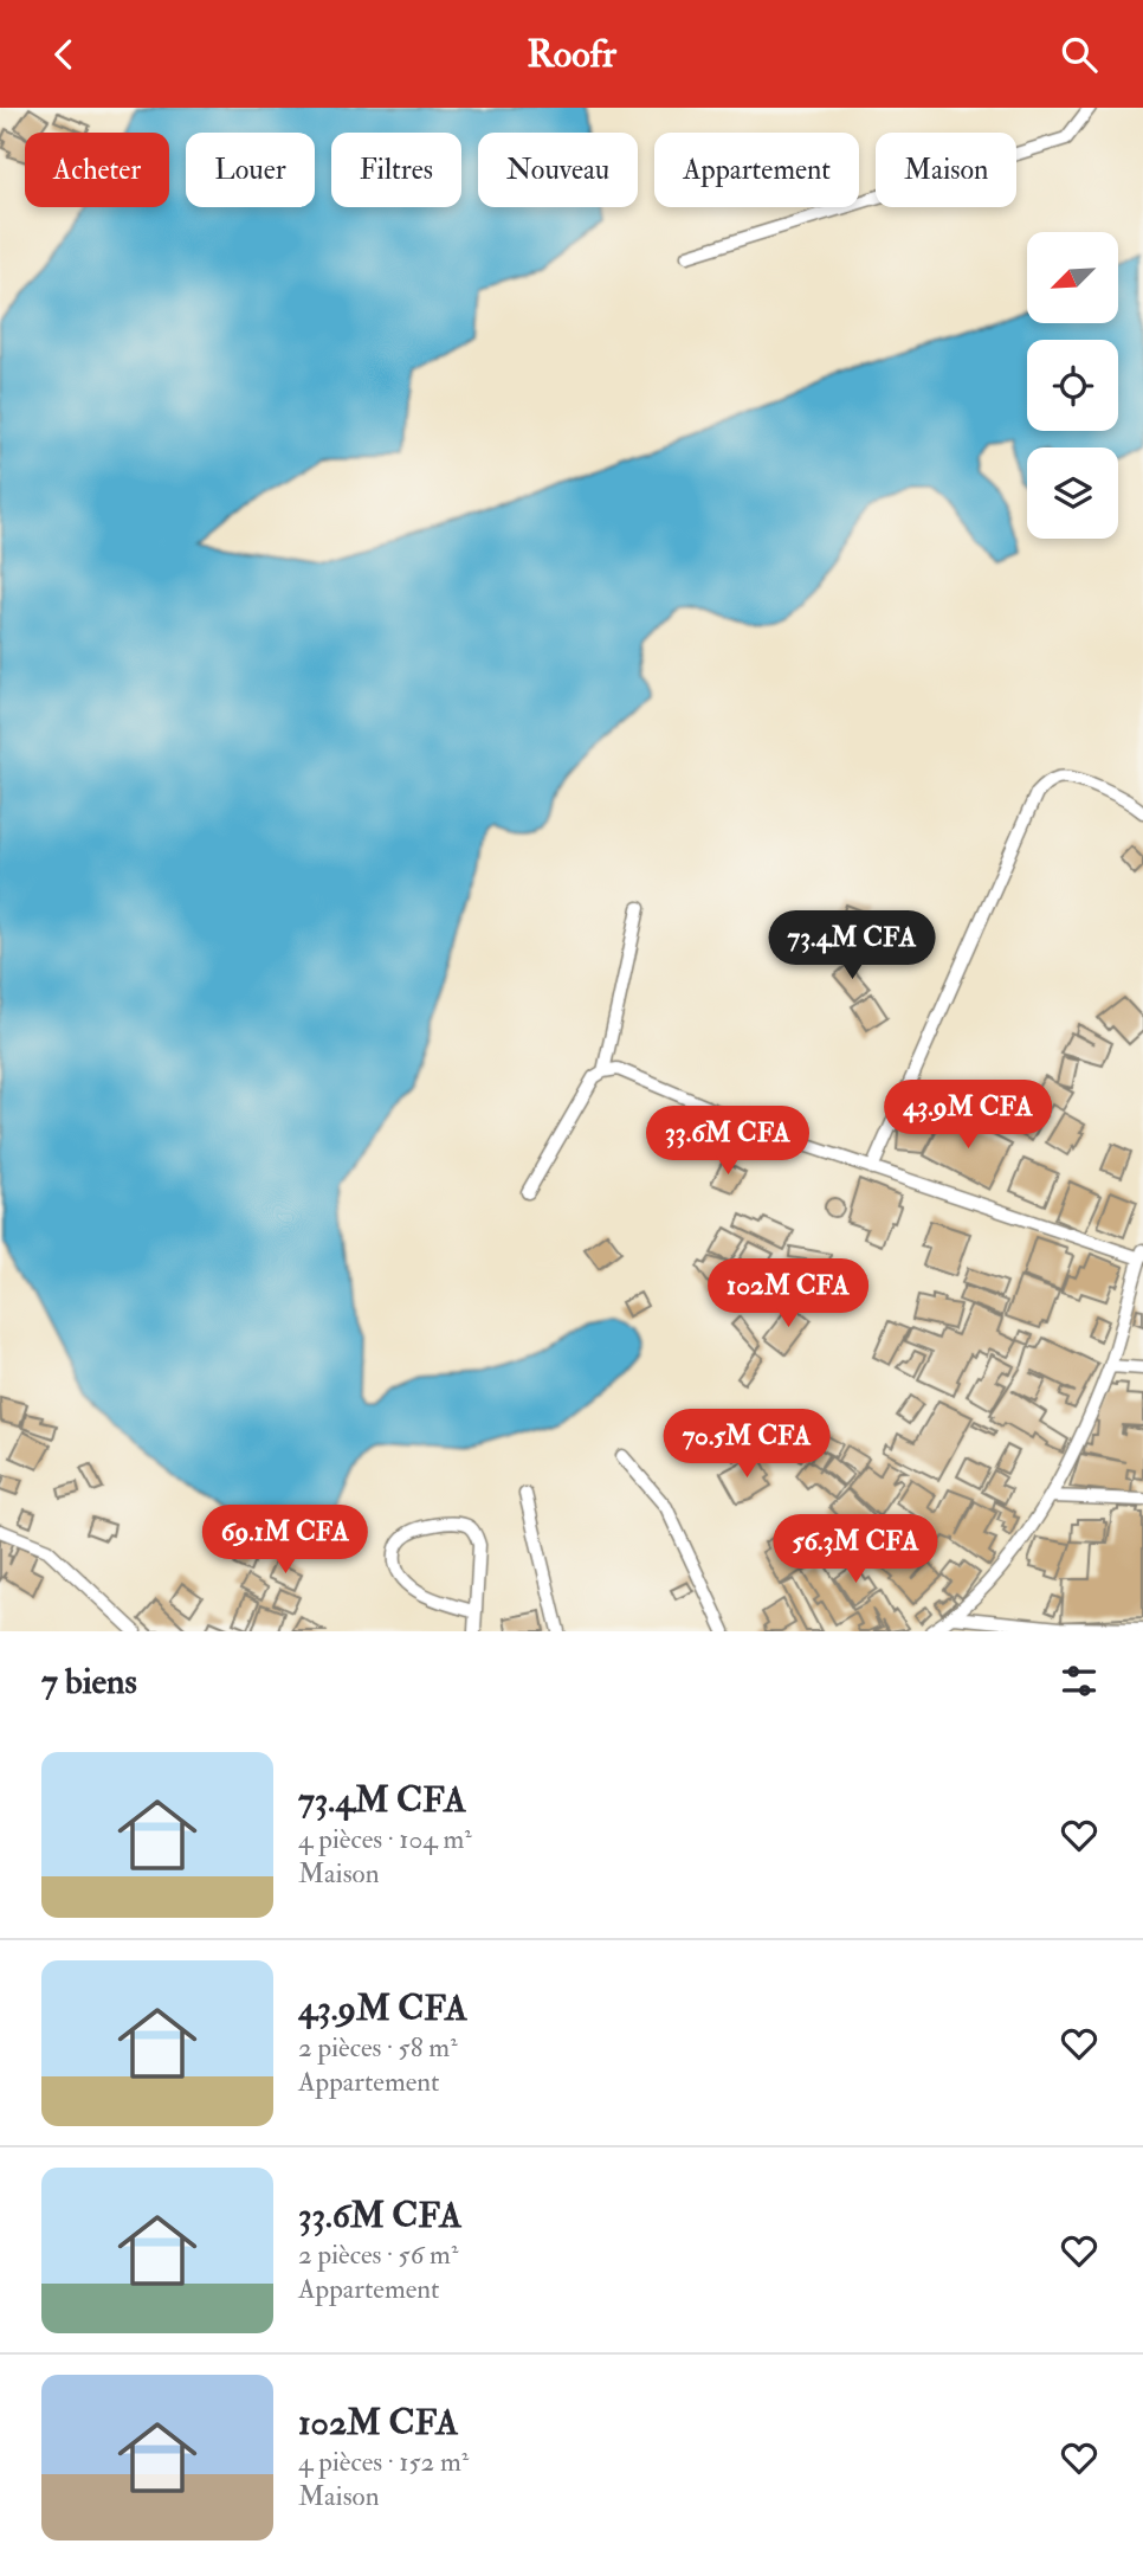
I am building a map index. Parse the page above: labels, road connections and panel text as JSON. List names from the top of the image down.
{
  "north": "bottom left",
  "page": {
    "header": "Roofr",
    "chip": [
      "Acheter",
      "Louer",
      "Filtres",
      "Nouveau",
      "Appartement",
      "Maison"
    ],
    "price": [
      "73.4M CFA",
      "43.9M CFA",
      "33.6M CFA",
      "102M CFA",
      "70.5M CFA",
      "69.1M CFA",
      "56.3M CFA"
    ],
    "heading": "7 biens",
    "list": [
      {
        "name": "73.4M CFA",
        "note": "4 pièces · 104 m² · Maison"
      },
      {
        "name": "43.9M CFA",
        "note": "2 pièces · 58 m² · Appartement"
      },
      {
        "name": "33.6M CFA",
        "note": "2 pièces · 56 m² · Appartement"
      },
      {
        "name": "102M CFA",
        "note": "4 pièces · 152 m² · Maison"
      }
    ]
  }
}
